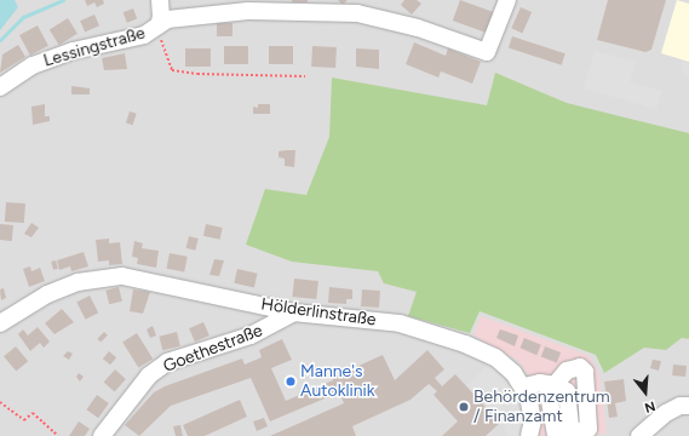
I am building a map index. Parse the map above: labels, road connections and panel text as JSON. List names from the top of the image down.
{
  "streets": {
    "street": ["Lessingstraße", "Hölderlinstraße", "Goethestraße"]
  },
  "crossings": [
    ["Hölderlinstraße", "Goethestraße"]
  ],
  "places": ["Manne's Autoklinik", "Behördenzentrum / Finanzamt"],
  "north": "bottom"
}
